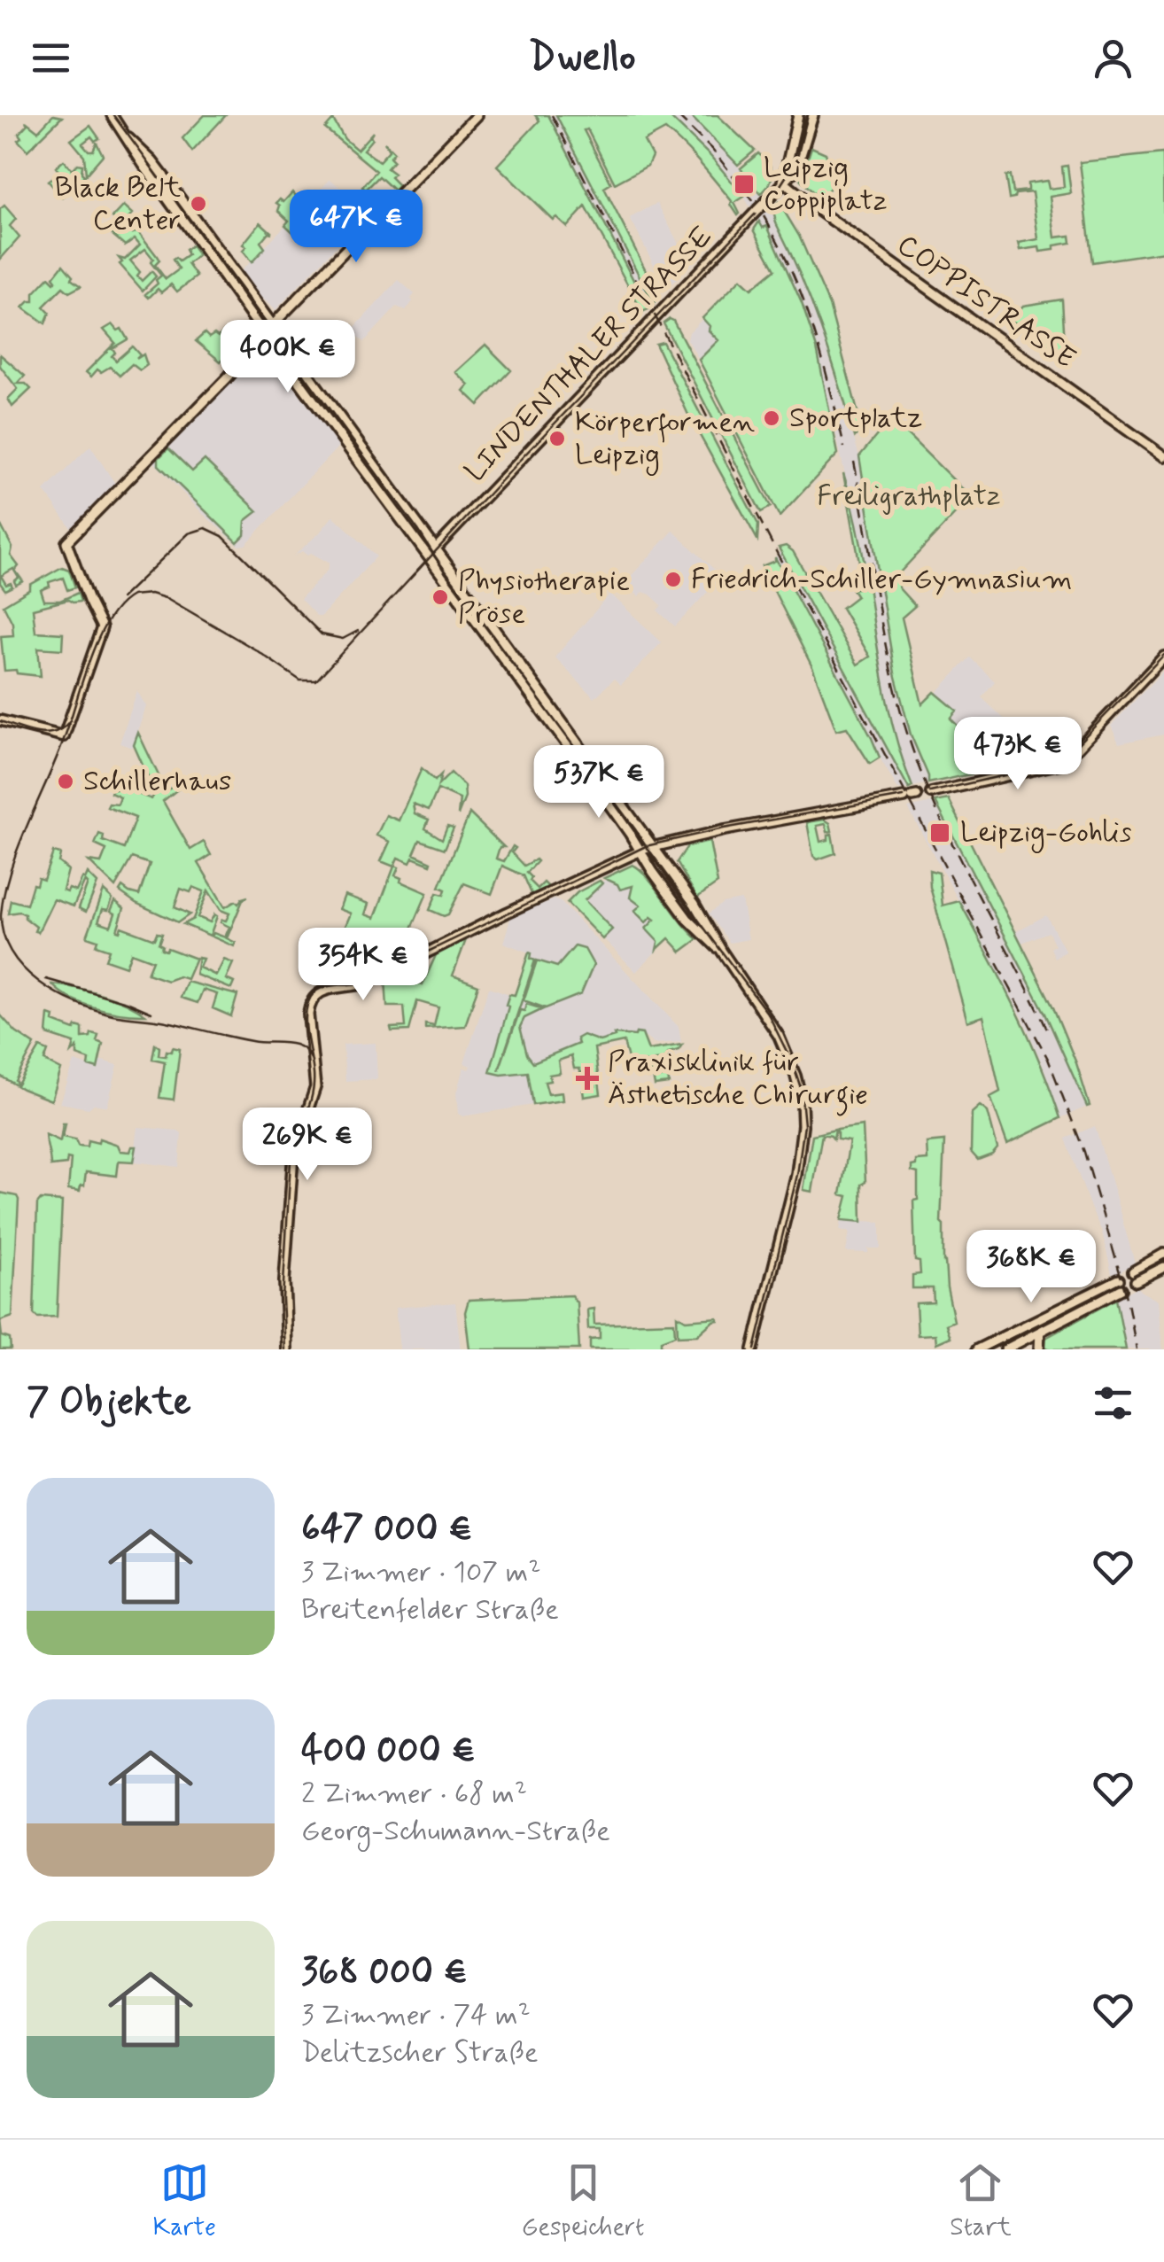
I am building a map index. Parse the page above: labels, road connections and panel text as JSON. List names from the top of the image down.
{
  "streets": {
    "main road": ["COPPISTRASSE", "LINDENTHALER STRASSE"]
  },
  "crossings": [
    ["COPPISTRASSE", "LINDENTHALER STRASSE"]
  ],
  "parks": ["Freiligrathplatz"],
  "places": {
    "transit": ["Leipzig Coppiplatz", "Leipzig-Gohlis"],
    "other": [
      "Black Belt Center",
      "Sportplatz",
      "Körperformen Leipzig",
      "Friedrich-Schiller-Gymnasium",
      "Physiotherapie Pröse",
      "Schillerhaus"
    ],
    "health": ["Praxisklinik für Ästhetische Chirurgie"]
  },
  "page": {
    "header": "Dwello",
    "price": [
      "647K €",
      "400K €",
      "473K €",
      "537K €",
      "354K €",
      "269K €",
      "368K €"
    ],
    "heading": "7 Objekte",
    "list": [
      {
        "name": "647 000 €",
        "note": "3 Zimmer · 107 m² · Breitenfelder Straße"
      },
      {
        "name": "400 000 €",
        "note": "2 Zimmer · 68 m² · Georg-Schumann-Straße"
      },
      {
        "name": "368 000 €",
        "note": "3 Zimmer · 74 m² · Delitzscher Straße"
      }
    ],
    "tabs": ["Karte", "Gespeichert", "Start"]
  }
}
